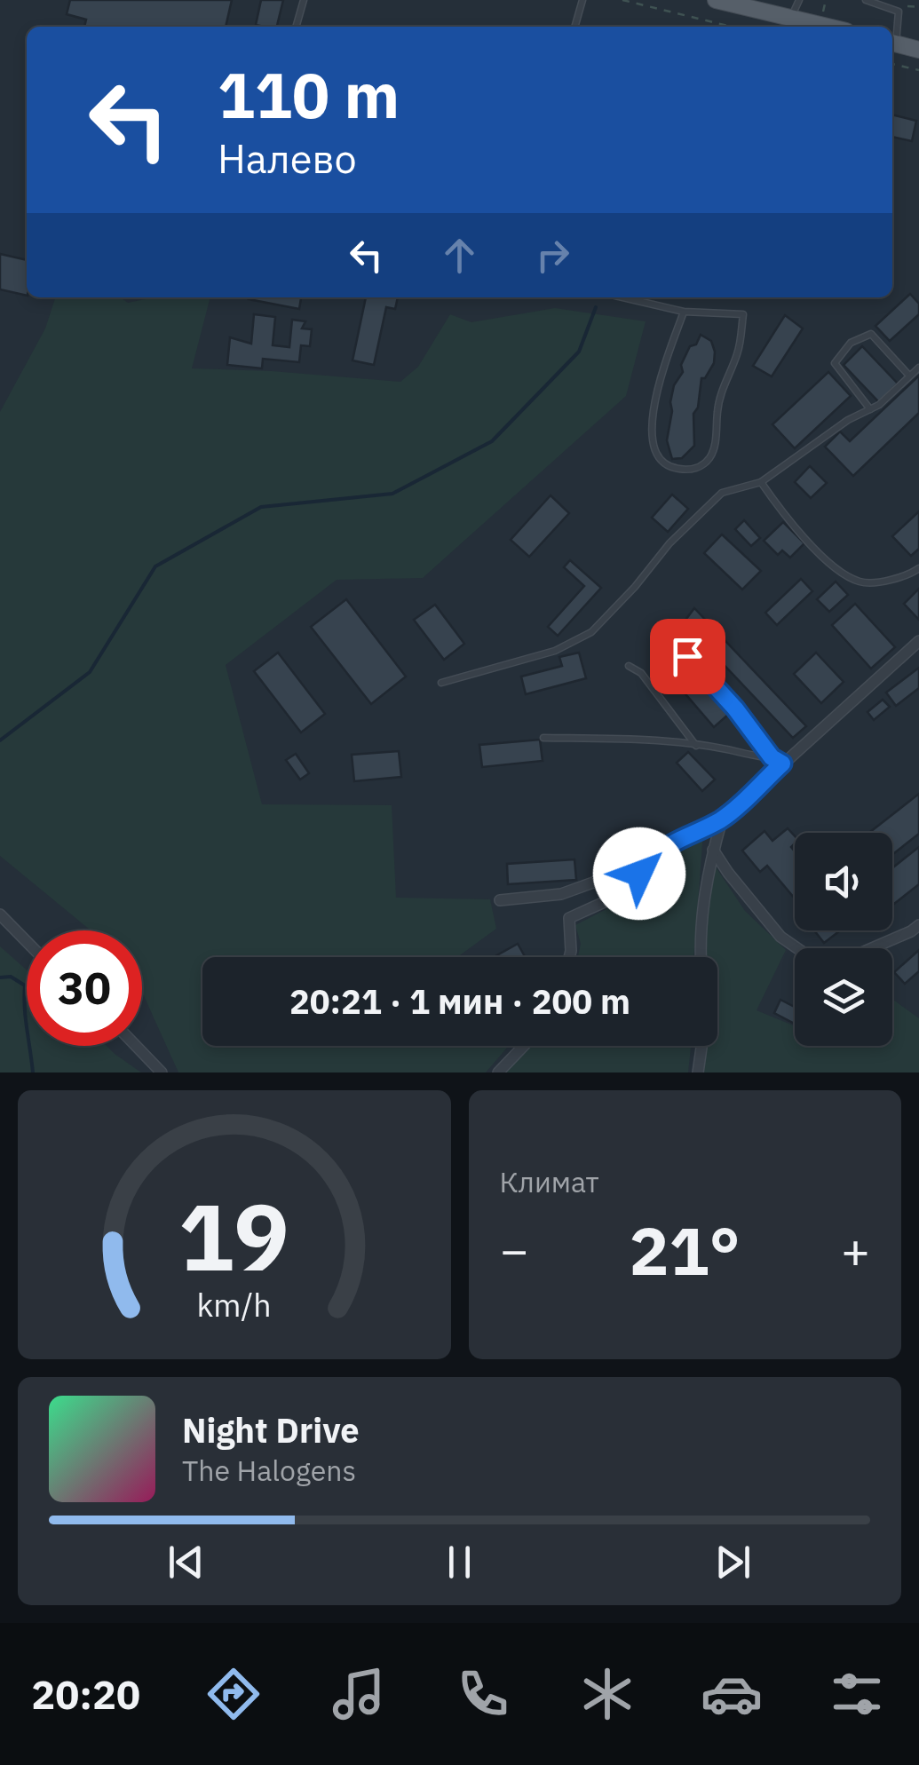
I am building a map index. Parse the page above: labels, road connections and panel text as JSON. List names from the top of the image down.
{
  "page": {
    "turn": ["110 m", "Налево"],
    "limit": "30",
    "trip": "20:21 · 1 мин · 200 m",
    "tile": "Климат",
    "heat": ["−", "21°", "+"],
    "song": ["Night Drive", "The Halogens"],
    "tabs": "20:20",
    "gauge": ["19", "km/h"]
  }
}
